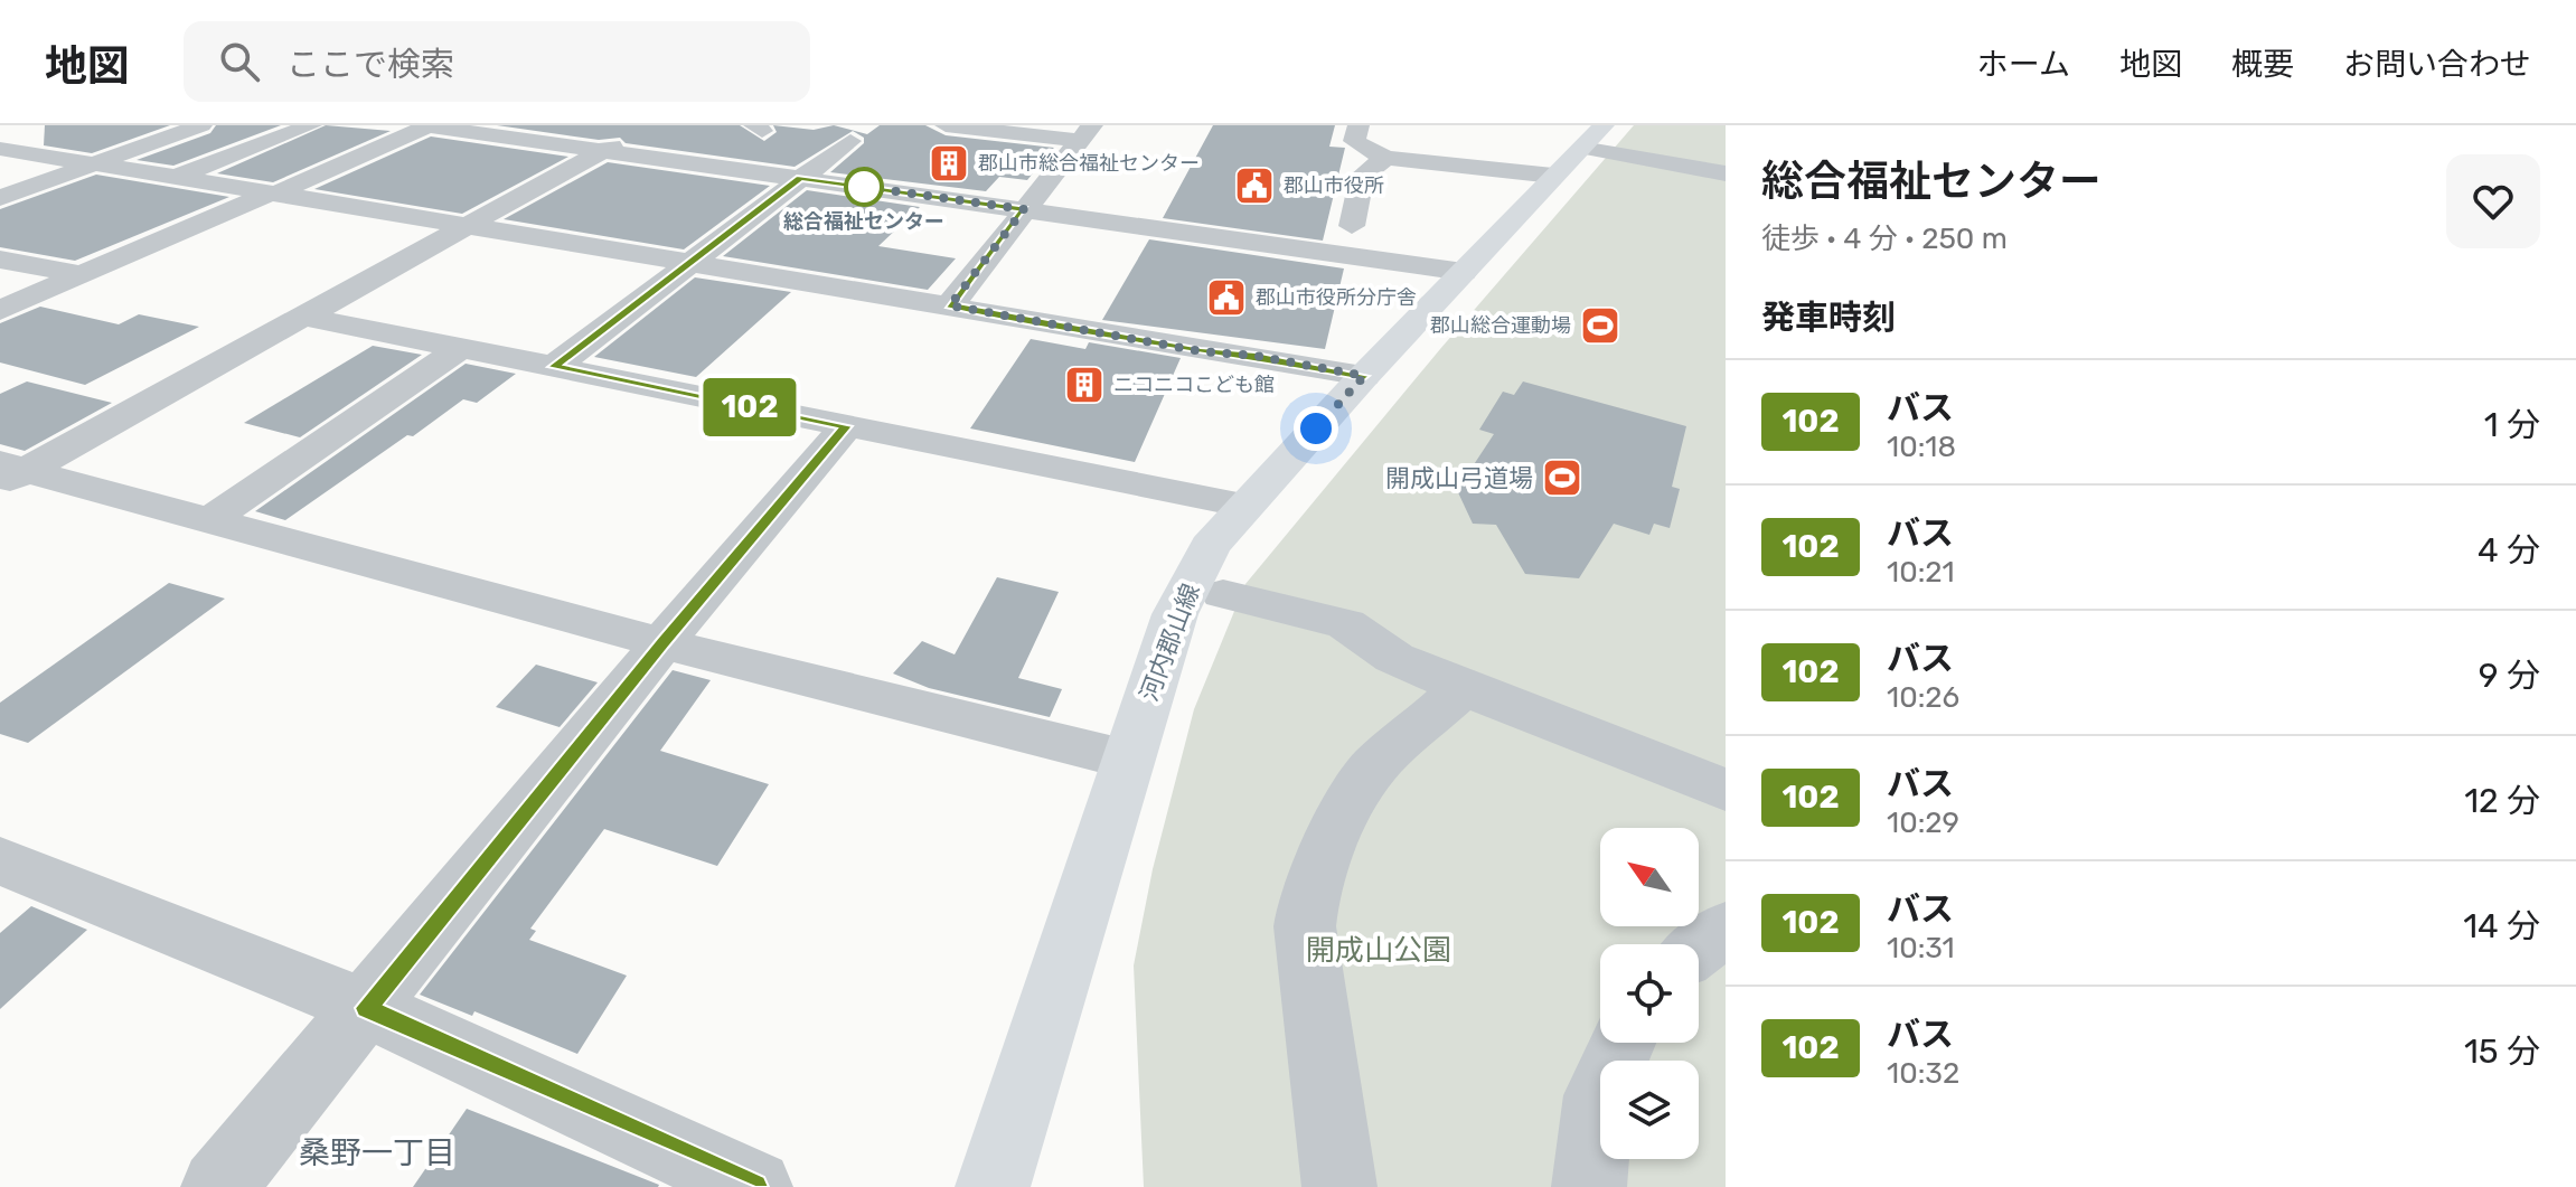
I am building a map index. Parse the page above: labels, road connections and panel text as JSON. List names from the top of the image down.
{
  "streets": {
    "main road": ["河内郡山線"]
  },
  "districts": ["桑野一丁目"],
  "parks": ["開成山公園"],
  "places": {
    "building": ["郡山市総合福祉センター", "ニコニコこども館"],
    "public building": ["郡山市役所", "郡山市役所分庁舎"],
    "other": ["総合福祉センター"],
    "sports": ["郡山総合運動場", "開成山弓道場"]
  },
  "lines": ["bus line 102"],
  "north": "top left",
  "page": {
    "header": "地図",
    "search": "ここで検索",
    "nav": [
      "ホーム",
      "地図",
      "概要",
      "お問い合わせ"
    ],
    "on_map": "102",
    "heading": [
      ["総合福祉センター", "徒歩 · 4 分 · 250 m"],
      "発車時刻"
    ],
    "list": [
      {
        "mark": "102",
        "name": "バス",
        "note": "10:18",
        "value": "1 分"
      },
      {
        "mark": "102",
        "name": "バス",
        "note": "10:21",
        "value": "4 分"
      },
      {
        "mark": "102",
        "name": "バス",
        "note": "10:26",
        "value": "9 分"
      },
      {
        "mark": "102",
        "name": "バス",
        "note": "10:29",
        "value": "12 分"
      },
      {
        "mark": "102",
        "name": "バス",
        "note": "10:31",
        "value": "14 分"
      },
      {
        "mark": "102",
        "name": "バス",
        "note": "10:32",
        "value": "15 分"
      }
    ]
  }
}
